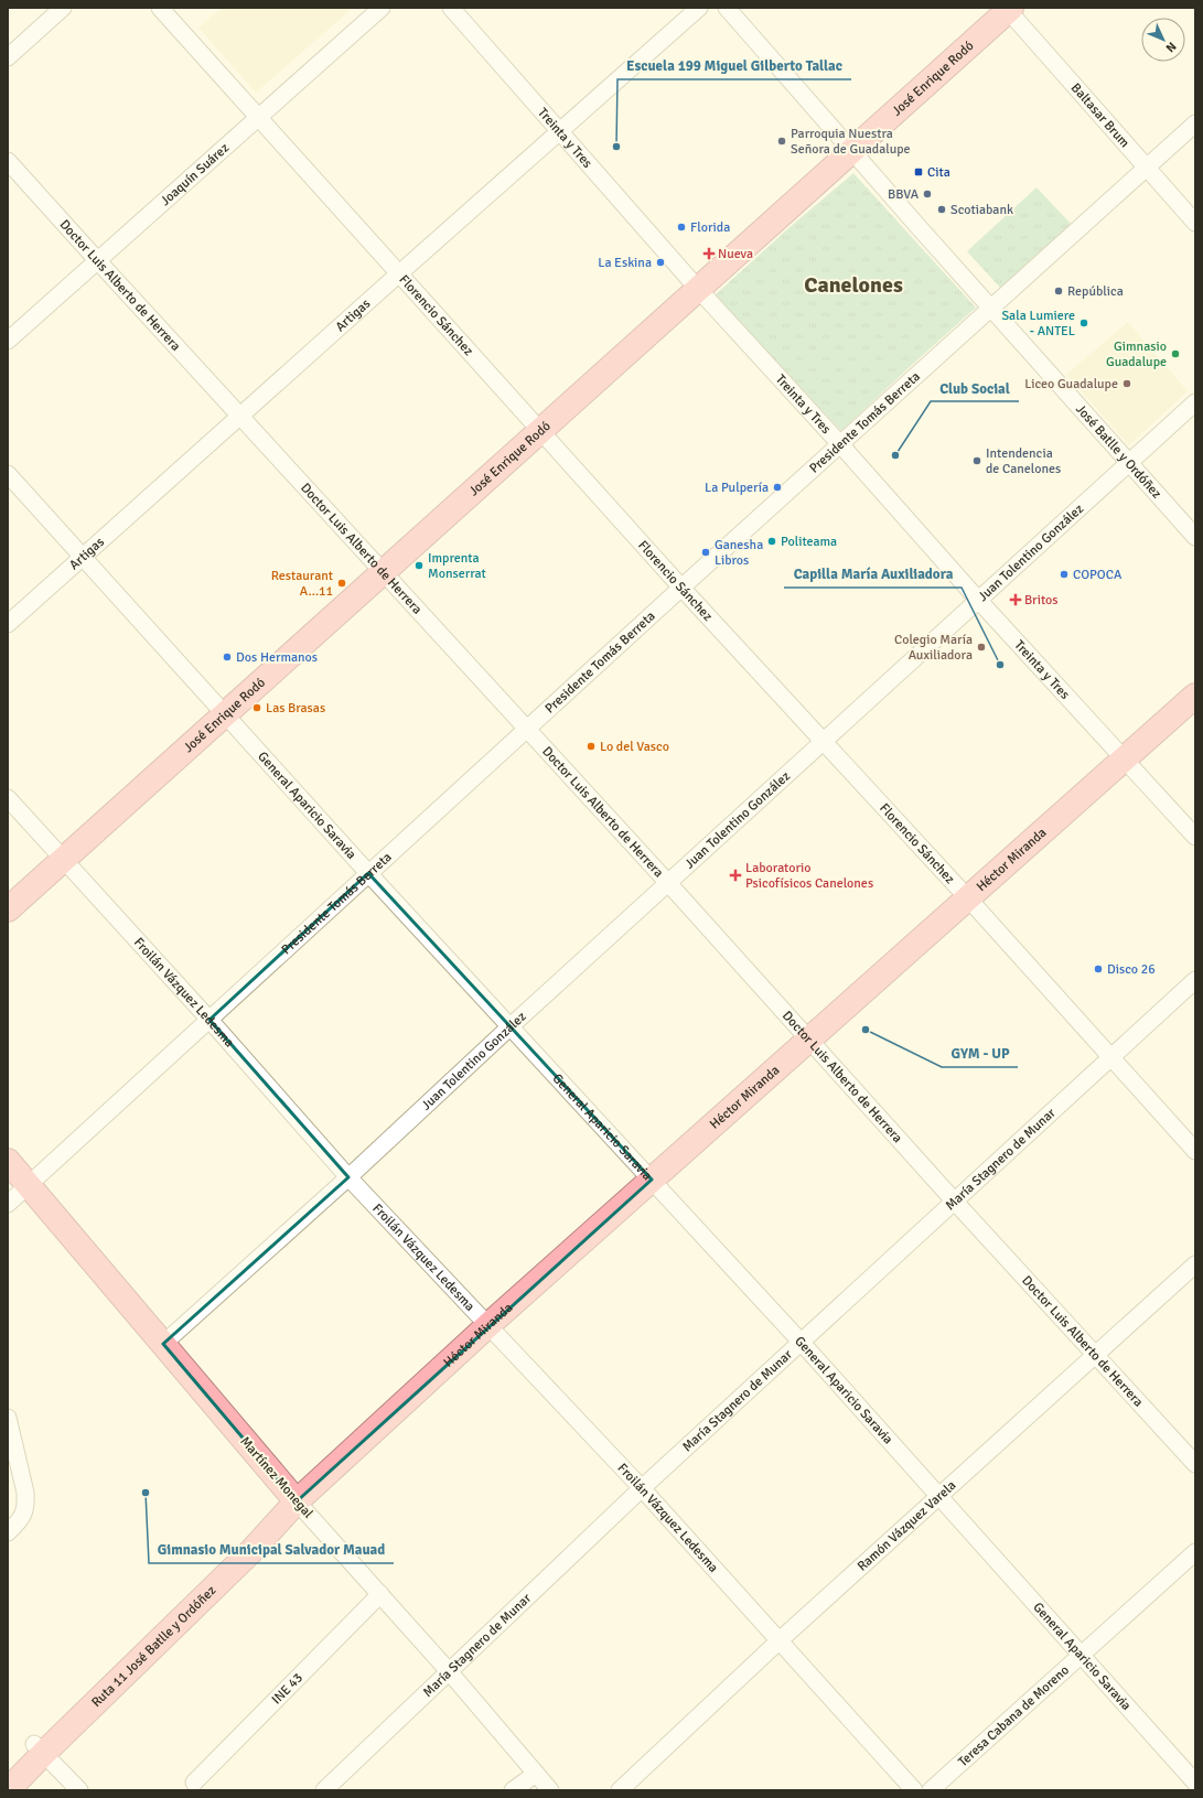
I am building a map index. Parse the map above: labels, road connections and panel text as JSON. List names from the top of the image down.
{
  "streets": {
    "highway": [
      "José Enrique Rodó",
      "Héctor Miranda",
      "Martínez Monegal",
      "Ruta 11 José Batlle y Ordóñez"
    ],
    "street": [
      "Baltasar Brum",
      "Treinta y Tres",
      "Joaquín Suárez",
      "Doctor Luis Alberto de Herrera",
      "Artigas",
      "Florencio Sánchez",
      "Presidente Tomás Berreta",
      "José Batlle y Ordóñez",
      "Juan Tolentino González",
      "General Aparicio Saravia",
      "Froilán Vázquez Ledesma",
      "María Stagnero de Munar",
      "Ramón Vázquez Varela",
      "INE 43",
      "Teresa Cabana de Moreno"
    ]
  },
  "crossings": [
    ["José Enrique Rodó", "Baltasar Brum"],
    ["José Enrique Rodó", "Treinta y Tres"],
    ["José Enrique Rodó", "Doctor Luis Alberto de Herrera"],
    ["José Enrique Rodó", "Florencio Sánchez"],
    ["José Enrique Rodó", "José Batlle y Ordóñez"],
    ["José Enrique Rodó", "General Aparicio Saravia"],
    ["José Enrique Rodó", "Froilán Vázquez Ledesma"],
    ["Baltasar Brum", "Presidente Tomás Berreta"],
    ["Treinta y Tres", "Artigas"],
    ["Treinta y Tres", "Presidente Tomás Berreta"],
    ["Treinta y Tres", "Juan Tolentino González"],
    ["Treinta y Tres", "Héctor Miranda"],
    ["Joaquín Suárez", "Doctor Luis Alberto de Herrera"],
    ["Joaquín Suárez", "Florencio Sánchez"],
    ["Doctor Luis Alberto de Herrera", "Artigas"],
    ["Doctor Luis Alberto de Herrera", "Presidente Tomás Berreta"],
    ["Doctor Luis Alberto de Herrera", "Juan Tolentino González"],
    ["Doctor Luis Alberto de Herrera", "Héctor Miranda"],
    ["Doctor Luis Alberto de Herrera", "María Stagnero de Munar"],
    ["Doctor Luis Alberto de Herrera", "Ramón Vázquez Varela"],
    ["Artigas", "Florencio Sánchez"],
    ["Artigas", "General Aparicio Saravia"],
    ["Florencio Sánchez", "Presidente Tomás Berreta"],
    ["Florencio Sánchez", "Juan Tolentino González"],
    ["Florencio Sánchez", "Héctor Miranda"],
    ["Florencio Sánchez", "María Stagnero de Munar"],
    ["Presidente Tomás Berreta", "José Batlle y Ordóñez"],
    ["Presidente Tomás Berreta", "General Aparicio Saravia"],
    ["Presidente Tomás Berreta", "Froilán Vázquez Ledesma"],
    ["Presidente Tomás Berreta", "Martínez Monegal"],
    ["José Batlle y Ordóñez", "Juan Tolentino González"],
    ["Juan Tolentino González", "General Aparicio Saravia"],
    ["Juan Tolentino González", "Froilán Vázquez Ledesma"],
    ["Juan Tolentino González", "Martínez Monegal"],
    ["General Aparicio Saravia", "Héctor Miranda"],
    ["General Aparicio Saravia", "María Stagnero de Munar"],
    ["General Aparicio Saravia", "Ramón Vázquez Varela"],
    ["General Aparicio Saravia", "Teresa Cabana de Moreno"],
    ["Héctor Miranda", "Froilán Vázquez Ledesma"],
    ["Héctor Miranda", "Martínez Monegal"],
    ["Héctor Miranda", "Ruta 11 José Batlle y Ordóñez"],
    ["Froilán Vázquez Ledesma", "María Stagnero de Munar"],
    ["Froilán Vázquez Ledesma", "Ramón Vázquez Varela"],
    ["María Stagnero de Munar", "Martínez Monegal"],
    ["Martínez Monegal", "Ruta 11 José Batlle y Ordóñez"],
    ["Martínez Monegal", "INE 43"]
  ],
  "districts": ["Canelones"],
  "places": {
    "other": [
      "Parroquia Nuestra Señora de Guadalupe",
      "Escuela 199 Miguel Gilberto Tallac",
      "BBVA",
      "Scotiabank",
      "Florida",
      "La Eskina",
      "República",
      "Sala Lumiere - ANTEL",
      "Gimnasio Guadalupe",
      "Liceo Guadalupe",
      "Club Social",
      "Intendencia de Canelones",
      "La Pulpería",
      "Politeama",
      "Ganesha Libros",
      "Imprenta Monserrat",
      "COPOCA",
      "Restaurant A...11",
      "Colegio María Auxiliadora",
      "Dos Hermanos",
      "Capilla María Auxiliadora",
      "Las Brasas",
      "Lo del Vasco",
      "Disco 26",
      "GYM - UP",
      "Gimnasio Municipal Salvador Mauad"
    ],
    "transit": ["Cita"],
    "health": ["Nueva", "Britos", "Laboratorio Psicofísicos Canelones"]
  },
  "north": "bottom right"
}
